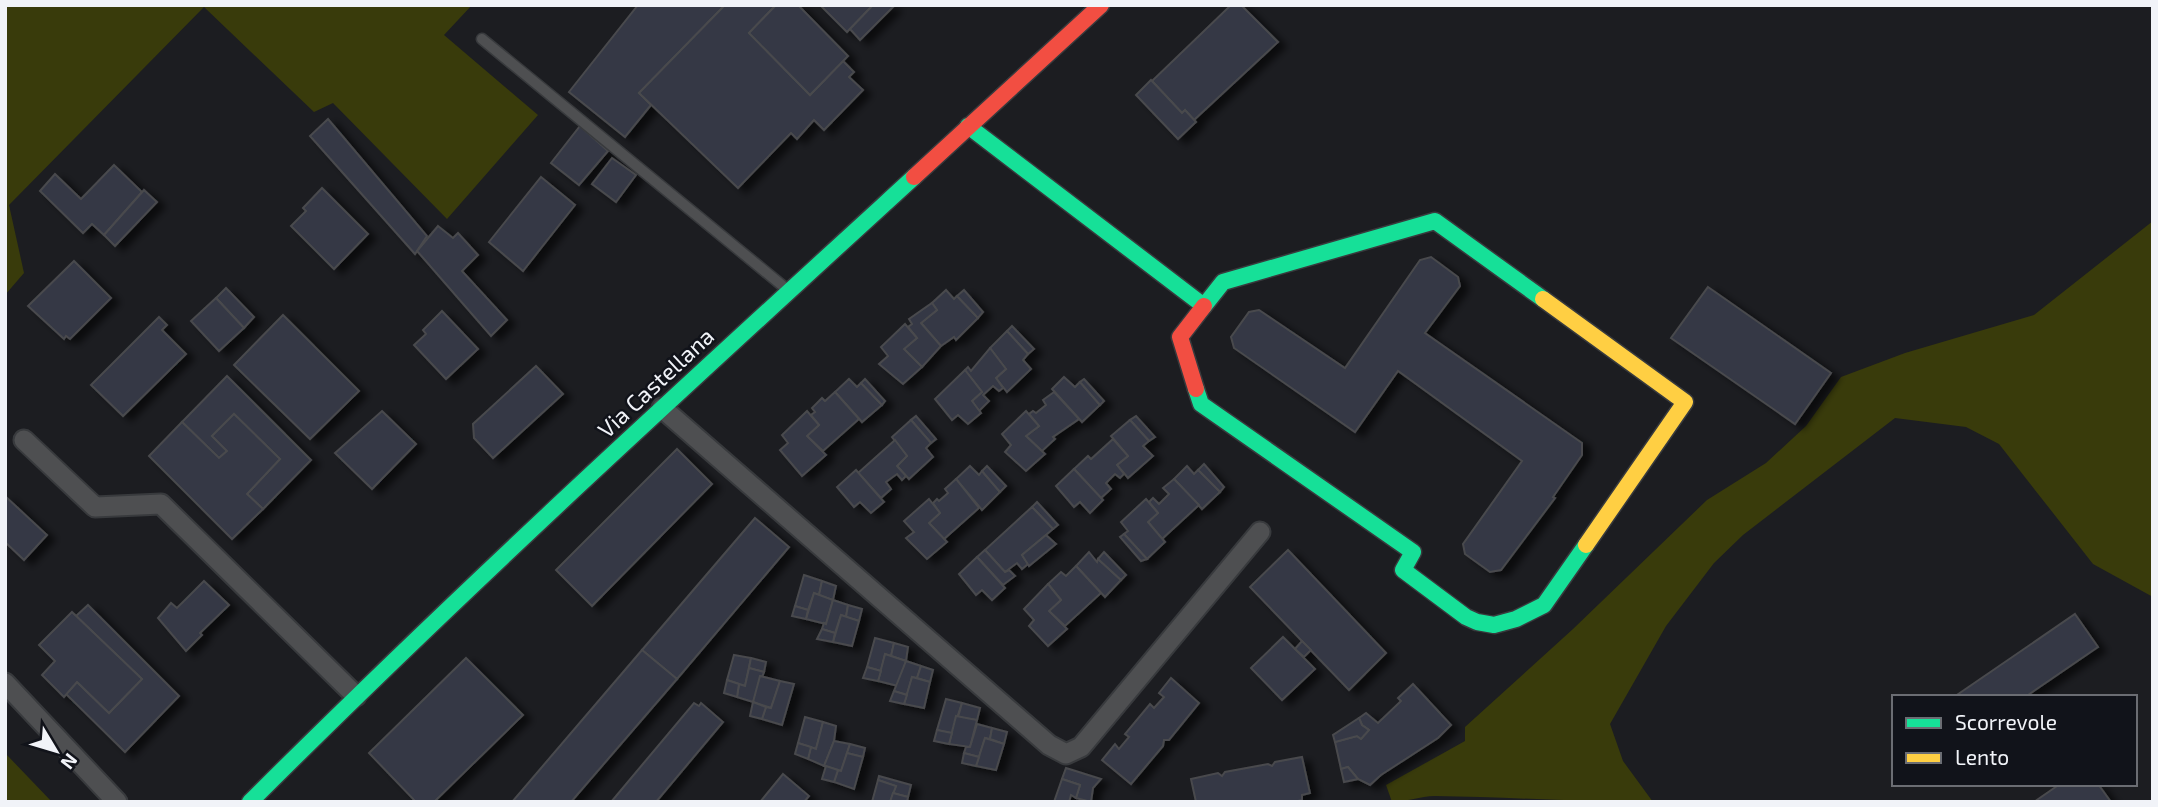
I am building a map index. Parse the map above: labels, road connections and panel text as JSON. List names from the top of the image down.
{
  "streets": {
    "street": ["Via Castellana"]
  },
  "legend": ["Scorrevole", "Lento"],
  "north": "bottom right"
}
